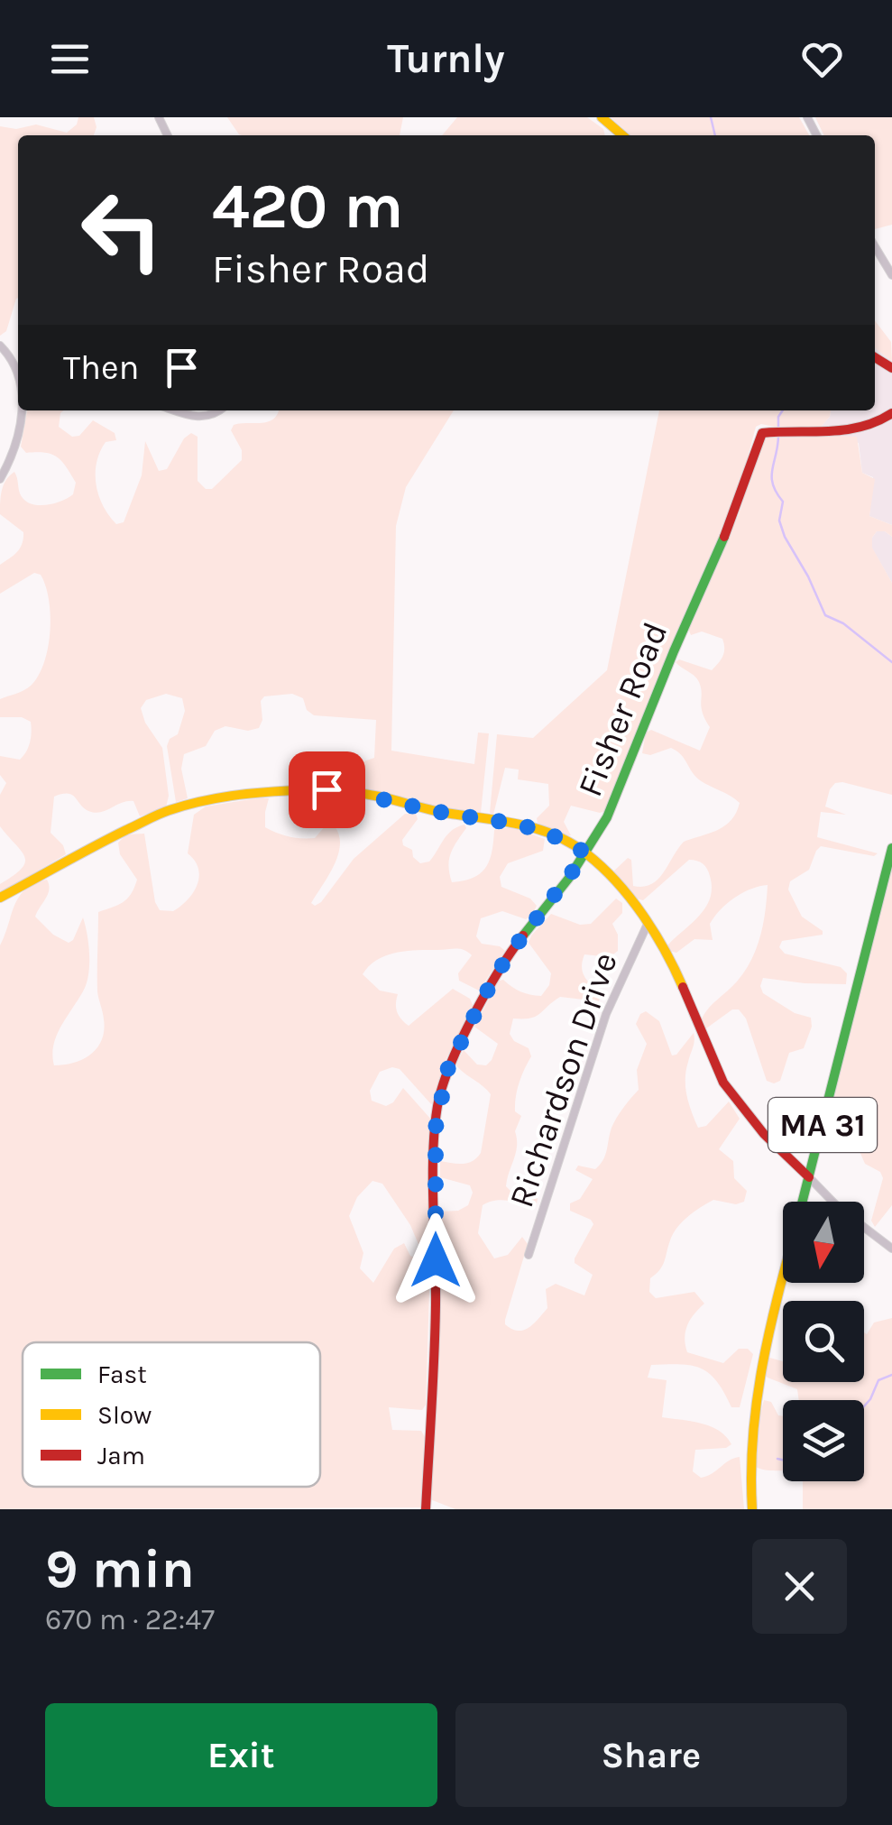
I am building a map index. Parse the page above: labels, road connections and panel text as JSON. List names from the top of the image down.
{
  "streets": {
    "street": ["Fisher Road", "Richardson Drive", "MA 31"]
  },
  "legend": ["Fast", "Slow", "Jam"],
  "north": "bottom",
  "page": {
    "header": "Turnly",
    "turn": ["420 m", "Fisher Road"],
    "then": "Then",
    "heading": ["9 min", "670 m · 22:47"],
    "buttons": ["Exit", "Share"]
  }
}
